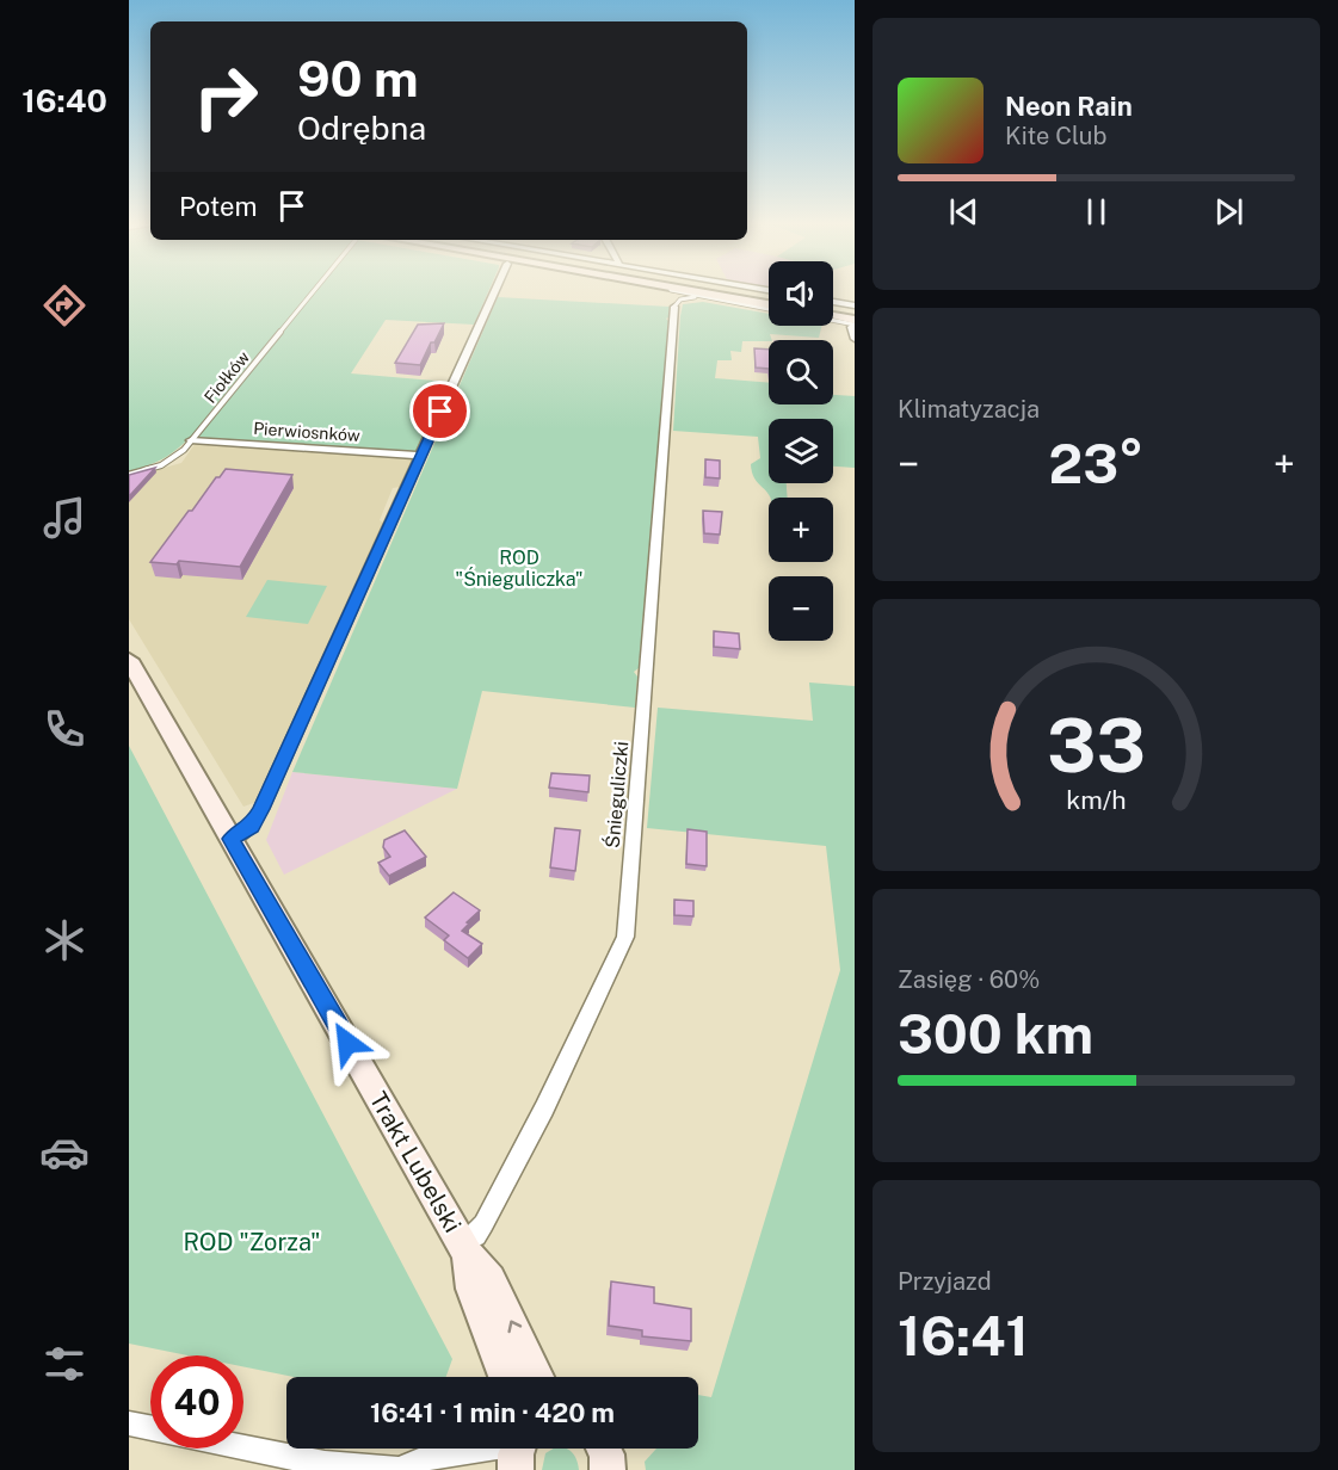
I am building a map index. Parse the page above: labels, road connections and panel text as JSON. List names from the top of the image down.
{
  "streets": {
    "main road": ["Trakt Lubelski"],
    "street": ["Pierwiosnków", "Śnieguliczki"],
    "lane": ["Fiołków"]
  },
  "crossings": [
    ["Fiołków", "Pierwiosnków"],
    ["Śnieguliczki", "Trakt Lubelski"]
  ],
  "parks": ["ROD \"Śnieguliczka\"", "ROD \"Zorza\""],
  "page": {
    "tabs": "16:40",
    "turn": ["90 m", "Odrębna"],
    "song": ["Neon Rain", "Kite Club"],
    "then": "Potem",
    "map_buttons": ["+", "−"],
    "tile": [
      "Klimatyzacja",
      ["Zasięg · 60%", "300 km"],
      ["Przyjazd", "16:41"]
    ],
    "heat": ["−", "23°", "+"],
    "limit": "40",
    "trip": "16:41 · 1 min · 420 m",
    "gauge": ["33", "km/h"]
  }
}
